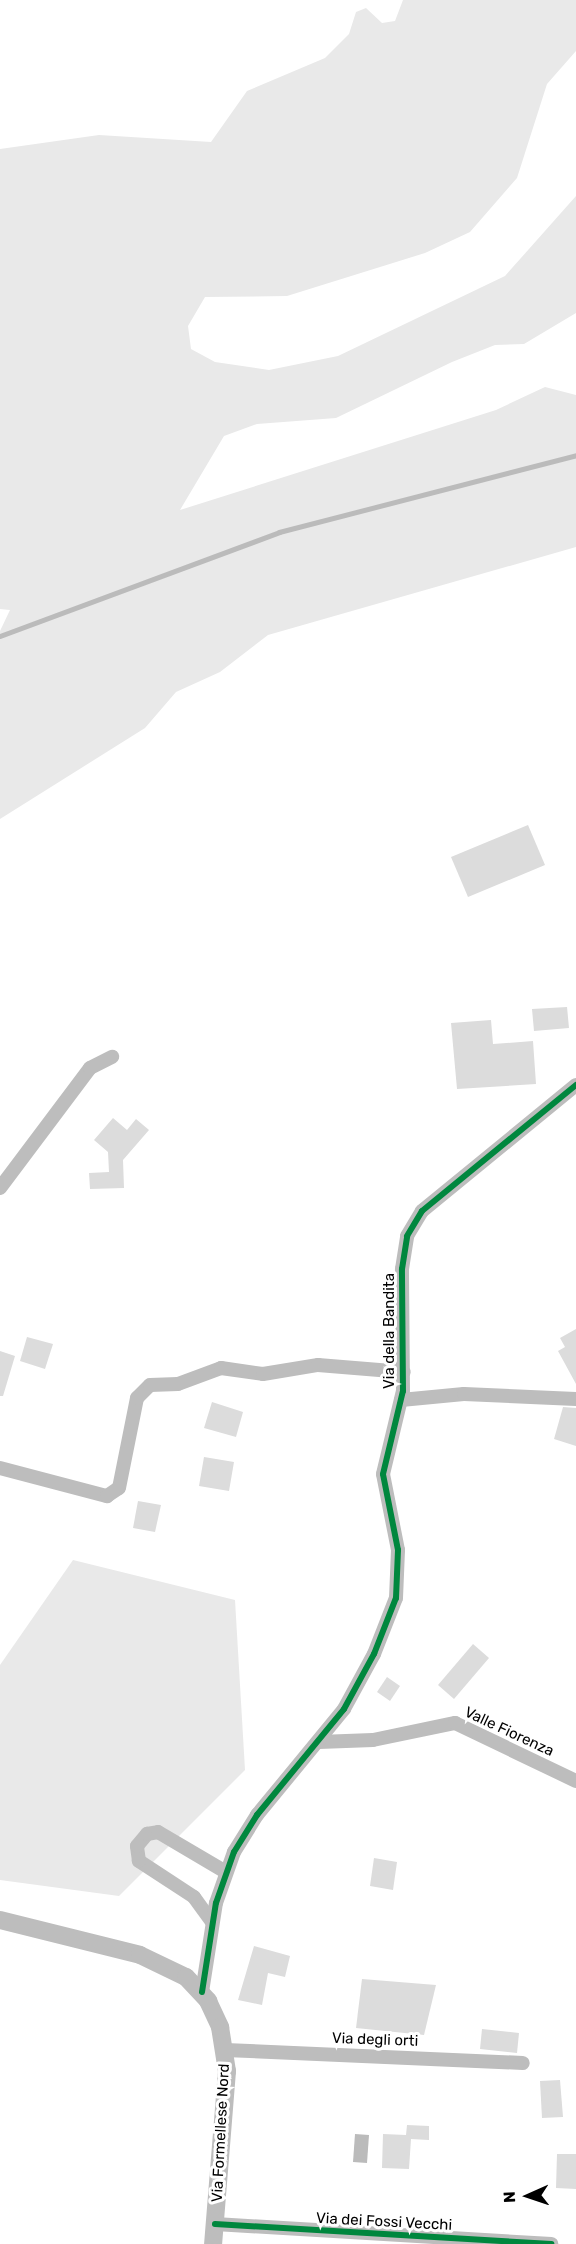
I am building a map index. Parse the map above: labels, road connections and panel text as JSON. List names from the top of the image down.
{
  "streets": {
    "street": [
      "Via della Bandita",
      "Valle Fiorenza",
      "Via degli orti",
      "Via Formellese Nord",
      "Via dei Fossi Vecchi"
    ]
  },
  "crossings": [
    ["Via della Bandita", "Valle Fiorenza"],
    ["Via della Bandita", "Via Formellese Nord"],
    ["Via degli orti", "Via Formellese Nord"],
    ["Via Formellese Nord", "Via dei Fossi Vecchi"]
  ],
  "north": "left"
}
